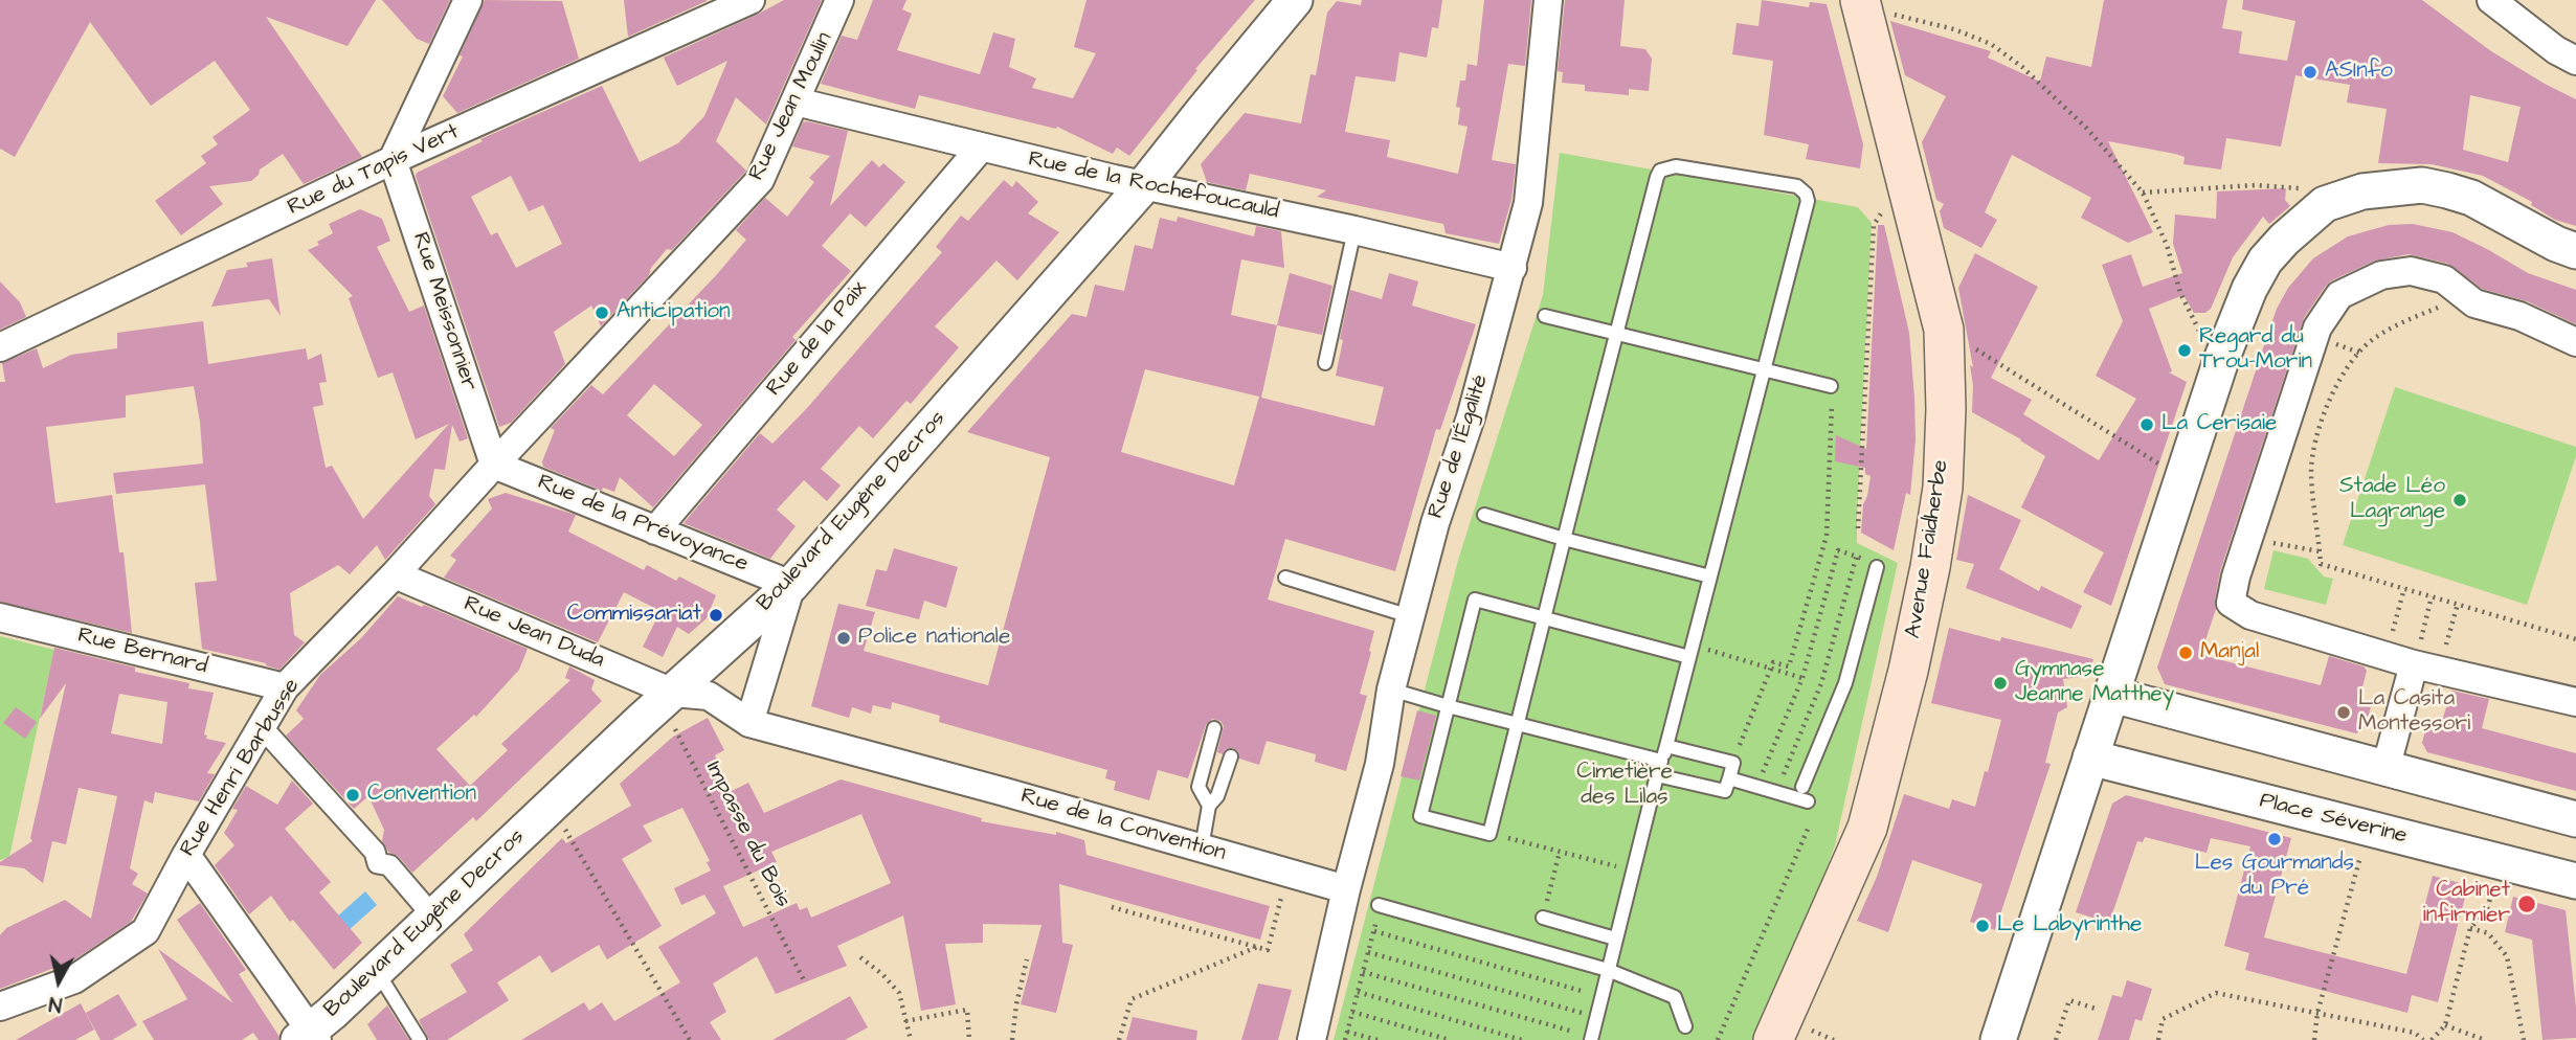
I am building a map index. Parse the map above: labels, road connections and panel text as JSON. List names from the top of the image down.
{
  "streets": {
    "main road": ["Avenue Faidherbe"],
    "street": [
      "Rue Jean Moulin",
      "Rue du Tapis Vert",
      "Rue de la Rochefoucauld",
      "Rue Meissonnier",
      "Rue de la Paix",
      "Rue de l'Égalité",
      "Boulevard Eugène Decros",
      "Rue de la Prévoyance",
      "Rue Jean Duda",
      "Rue Bernard",
      "Rue Henri Barbusse",
      "Place Séverine",
      "Rue de la Convention"
    ],
    "path": ["Impasse du Bois"]
  },
  "crossings": [
    ["Rue Jean Moulin", "Rue de la Rochefoucauld"],
    ["Rue Jean Moulin", "Rue Meissonnier"],
    ["Rue Jean Moulin", "Rue de la Prévoyance"],
    ["Rue Jean Moulin", "Rue Henri Barbusse"],
    ["Rue du Tapis Vert", "Rue Meissonnier"],
    ["Rue de la Rochefoucauld", "Rue de la Paix"],
    ["Rue de la Rochefoucauld", "Rue de l'Égalité"],
    ["Rue de la Rochefoucauld", "Boulevard Eugène Decros"],
    ["Rue Meissonnier", "Rue de la Prévoyance"],
    ["Rue Meissonnier", "Rue Henri Barbusse"],
    ["Rue de la Paix", "Rue de la Prévoyance"],
    ["Rue de l'Égalité", "Rue de la Convention"],
    ["Boulevard Eugène Decros", "Rue de la Prévoyance"],
    ["Boulevard Eugène Decros", "Rue Jean Duda"],
    ["Boulevard Eugène Decros", "Rue de la Convention"],
    ["Boulevard Eugène Decros", "Impasse du Bois"],
    ["Rue de la Prévoyance", "Rue Henri Barbusse"],
    ["Rue Jean Duda", "Rue Henri Barbusse"],
    ["Rue Jean Duda", "Rue de la Convention"],
    ["Rue Jean Duda", "Impasse du Bois"],
    ["Rue Bernard", "Rue Henri Barbusse"],
    ["Rue de la Convention", "Impasse du Bois"]
  ],
  "parks": ["Cimetière des Lilas"],
  "places": [
    "ASInfo",
    "Anticipation",
    "Regard du Trou-Morin",
    "La Cerisaie",
    "Stade Léo Lagrange",
    "Commissariat",
    "Police nationale",
    "Manjal",
    "Gymnase Jeanne Matthey",
    "La Casita Montessori",
    "Convention",
    "Les Gourmands du Pré",
    "Cabinet infirmier",
    "Le Labyrinthe"
  ],
  "north": "bottom"
}
